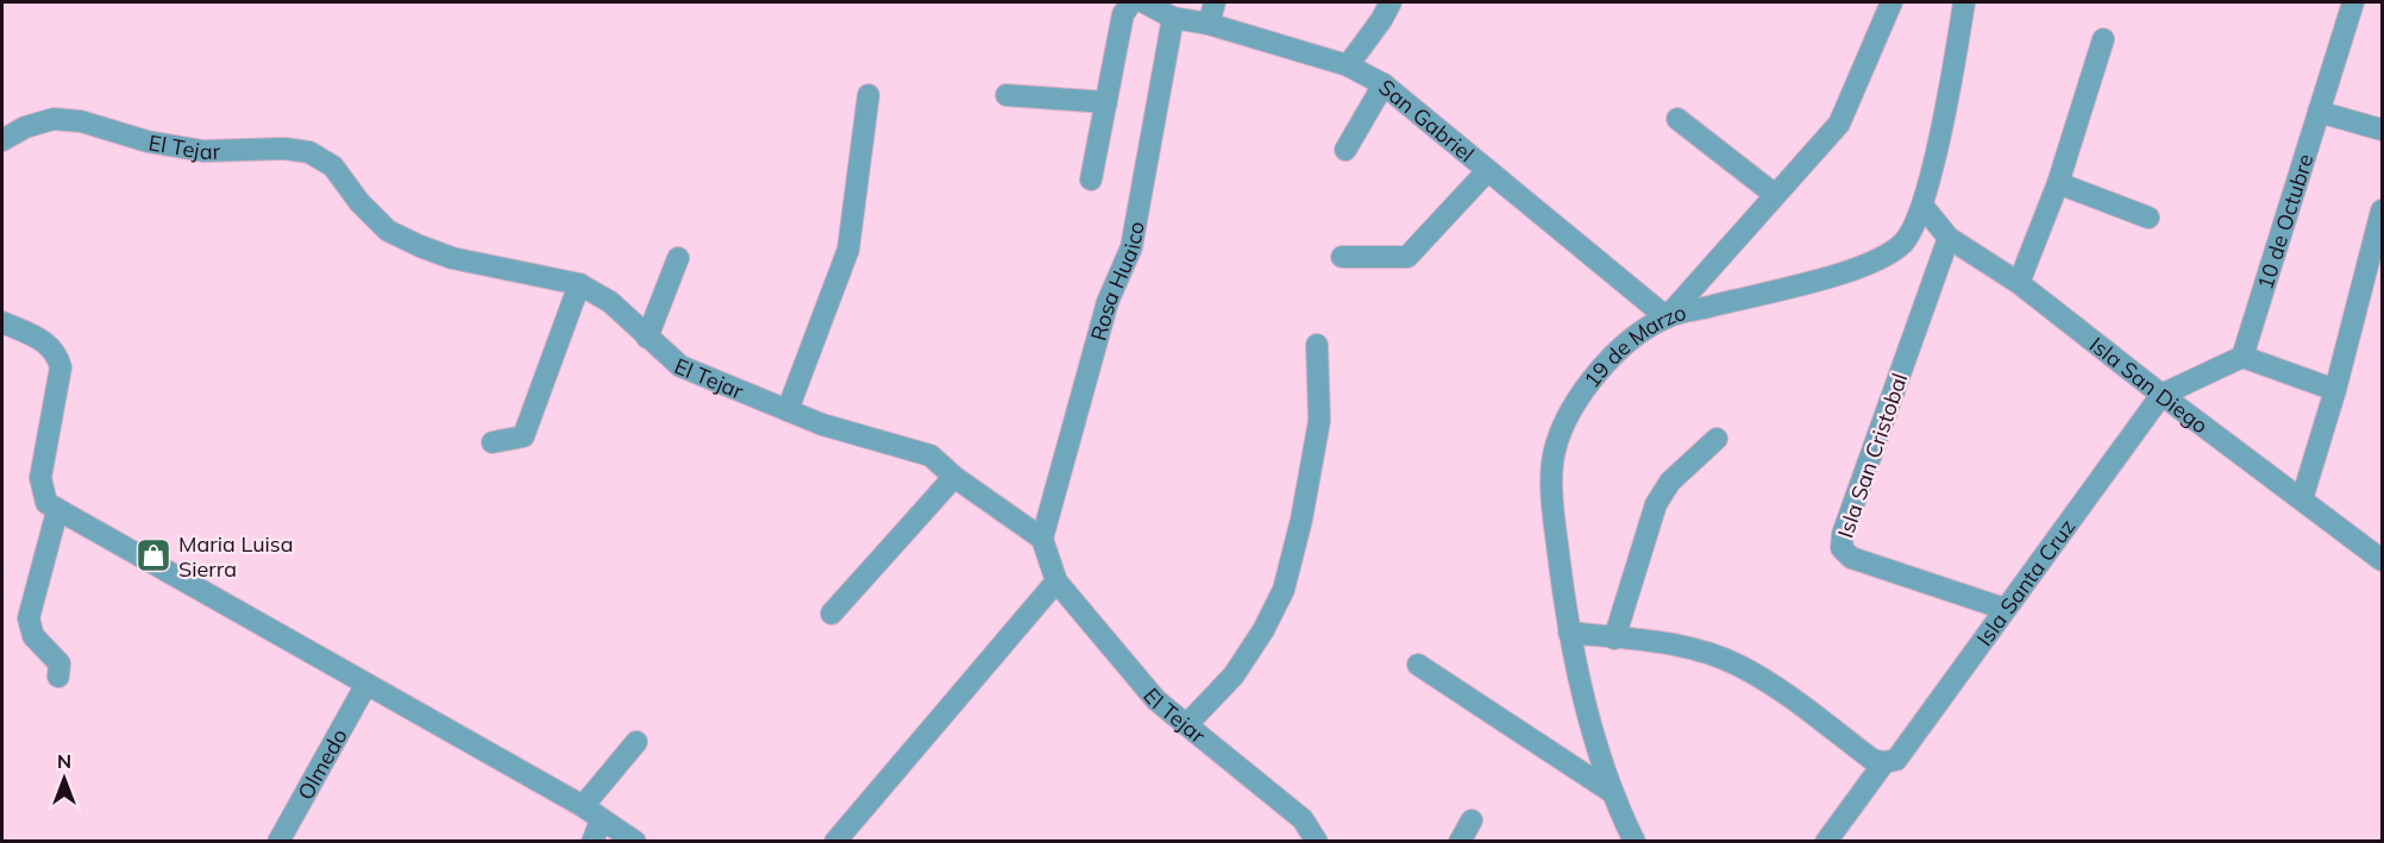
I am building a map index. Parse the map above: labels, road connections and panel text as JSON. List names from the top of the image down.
{
  "streets": {
    "street": [
      "San Gabriel",
      "El Tejar",
      "10 de Octubre",
      "Rosa Huaico",
      "19 de Marzo",
      "Isla San Diego",
      "Isla San Cristobal",
      "Isla Santa Cruz",
      "Olmedo"
    ]
  },
  "crossings": [
    ["San Gabriel", "Rosa Huaico"],
    ["San Gabriel", "19 de Marzo"],
    ["El Tejar", "Rosa Huaico"],
    ["19 de Marzo", "Isla San Diego"],
    ["Isla San Diego", "Isla San Cristobal"],
    ["Isla San Diego", "Isla Santa Cruz"],
    ["Isla San Cristobal", "Isla Santa Cruz"]
  ],
  "places": {
    "shop": ["Maria Luisa Sierra"]
  },
  "north": "top"
}
